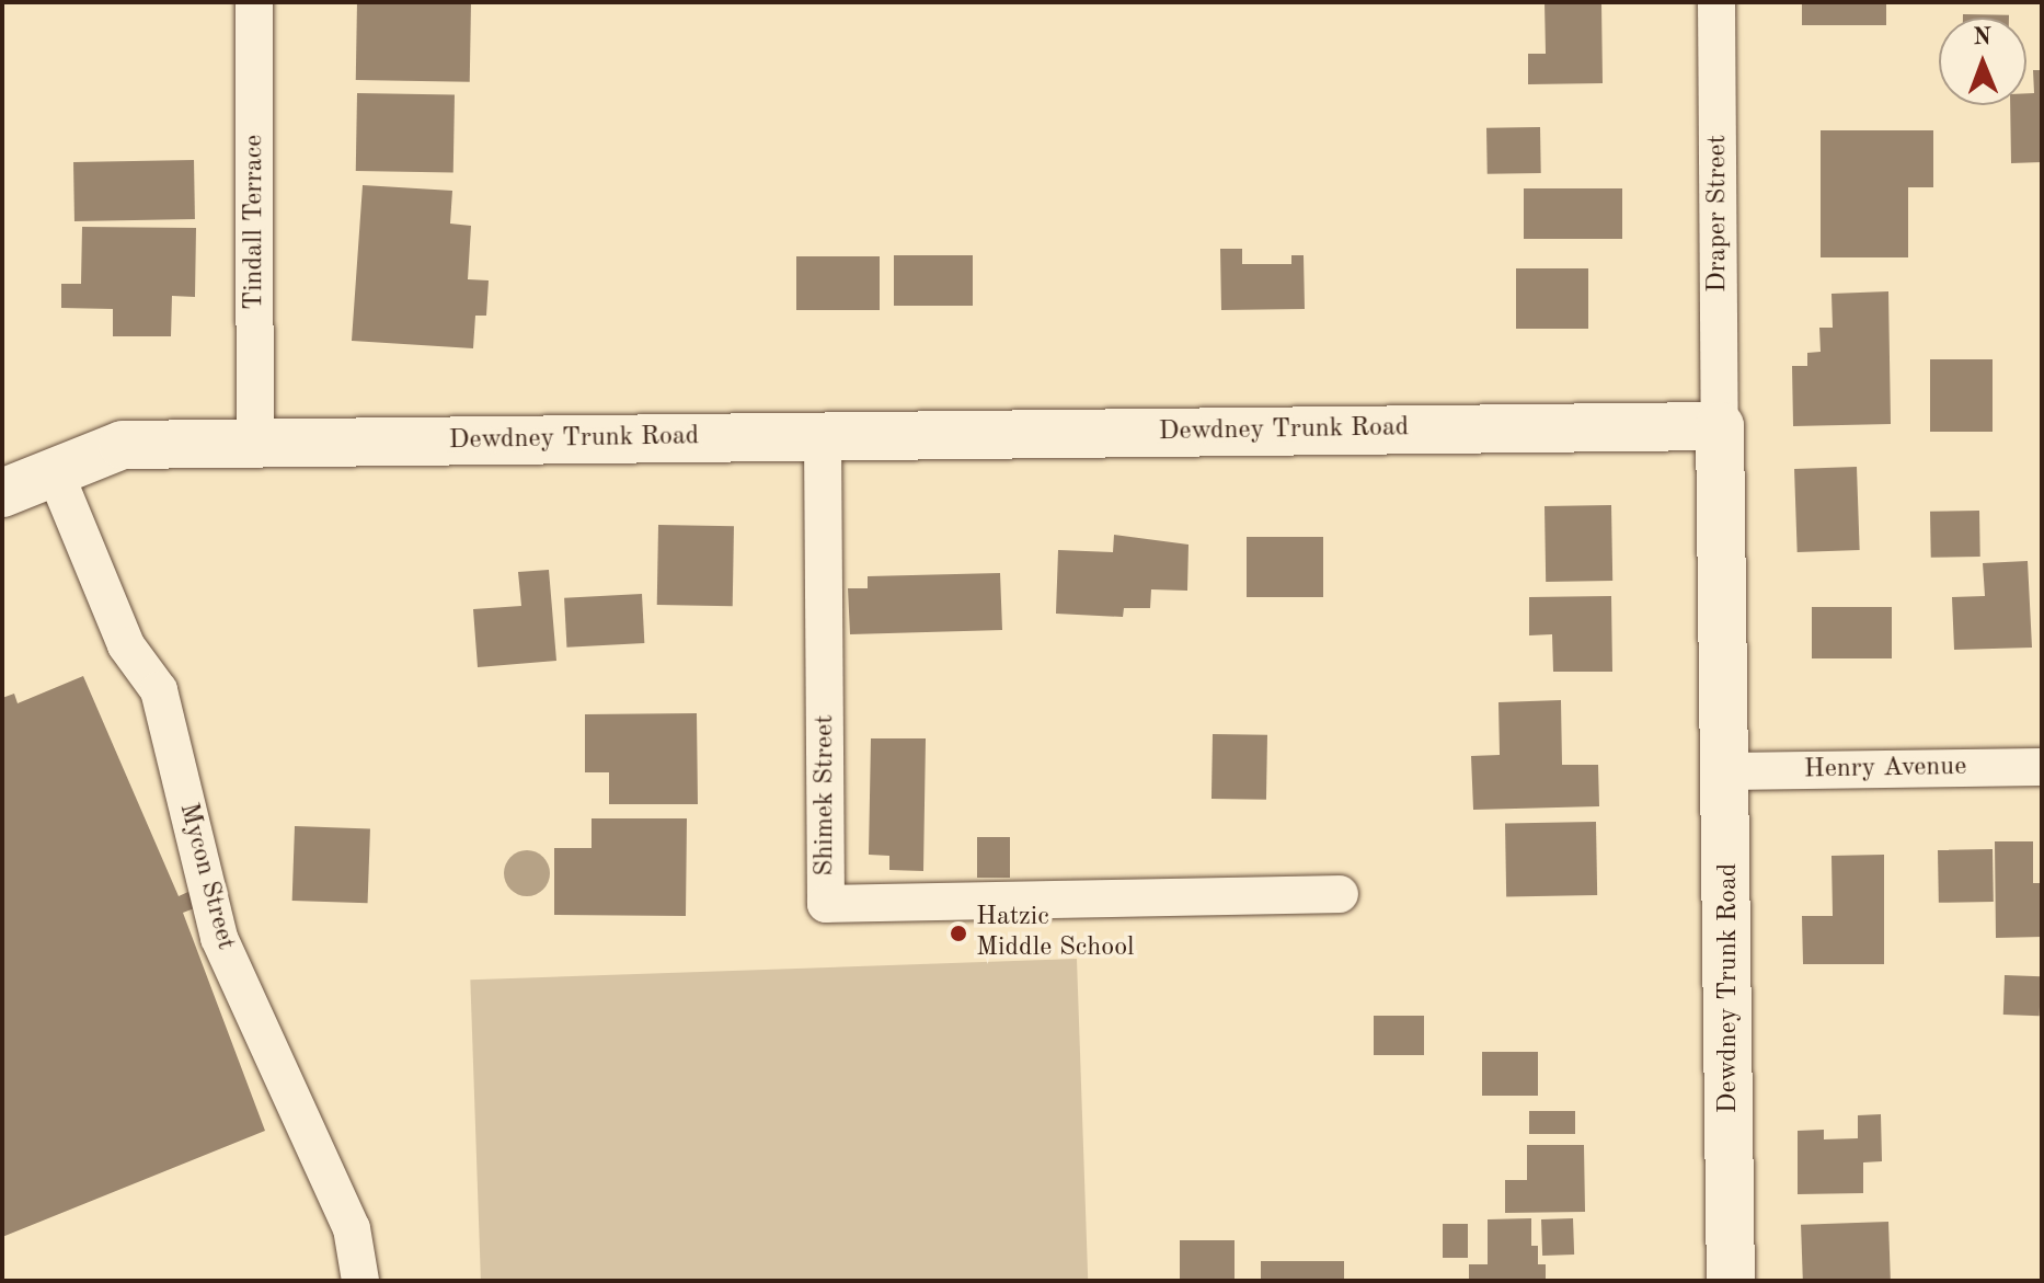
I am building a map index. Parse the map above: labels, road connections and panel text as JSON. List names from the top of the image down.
{
  "streets": {
    "main road": ["Dewdney Trunk Road"],
    "street": [
      "Draper Street",
      "Tindall Terrace",
      "Henry Avenue",
      "Shimek Street",
      "Mycon Street"
    ]
  },
  "crossings": [
    ["Draper Street", "Dewdney Trunk Road"],
    ["Tindall Terrace", "Dewdney Trunk Road"],
    ["Dewdney Trunk Road", "Henry Avenue"],
    ["Dewdney Trunk Road", "Shimek Street"],
    ["Dewdney Trunk Road", "Mycon Street"]
  ],
  "places": ["Hatzic Middle School"],
  "north": "top"
}
